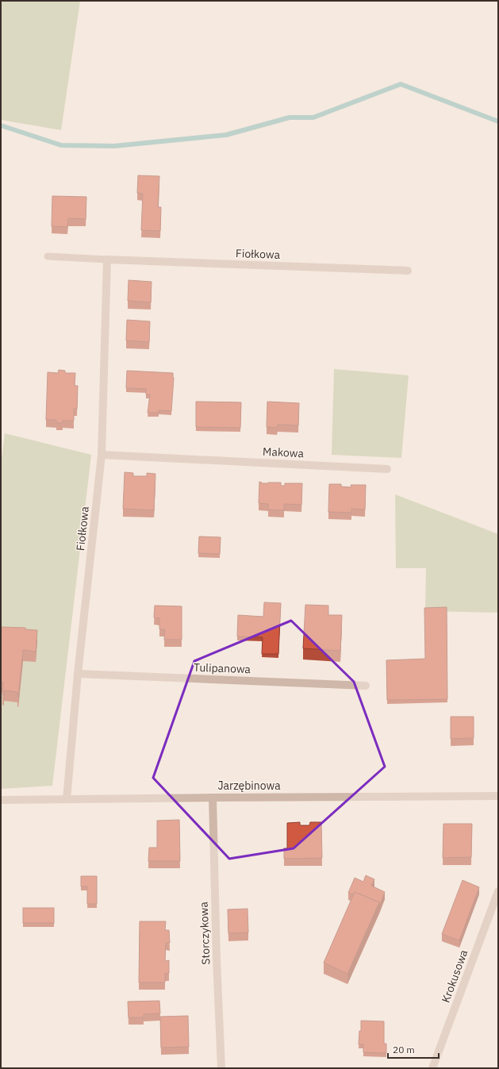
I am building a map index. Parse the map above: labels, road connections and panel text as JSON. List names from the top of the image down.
{
  "streets": {
    "street": [
      "Fiołkowa",
      "Makowa",
      "Tulipanowa",
      "Jarzębinowa",
      "Storczykowa",
      "Krokusowa"
    ]
  },
  "crossings": [
    ["Fiołkowa", "Makowa"],
    ["Fiołkowa", "Tulipanowa"],
    ["Fiołkowa", "Jarzębinowa"],
    ["Jarzębinowa", "Storczykowa"]
  ],
  "scale_bar": "20 m"
}
